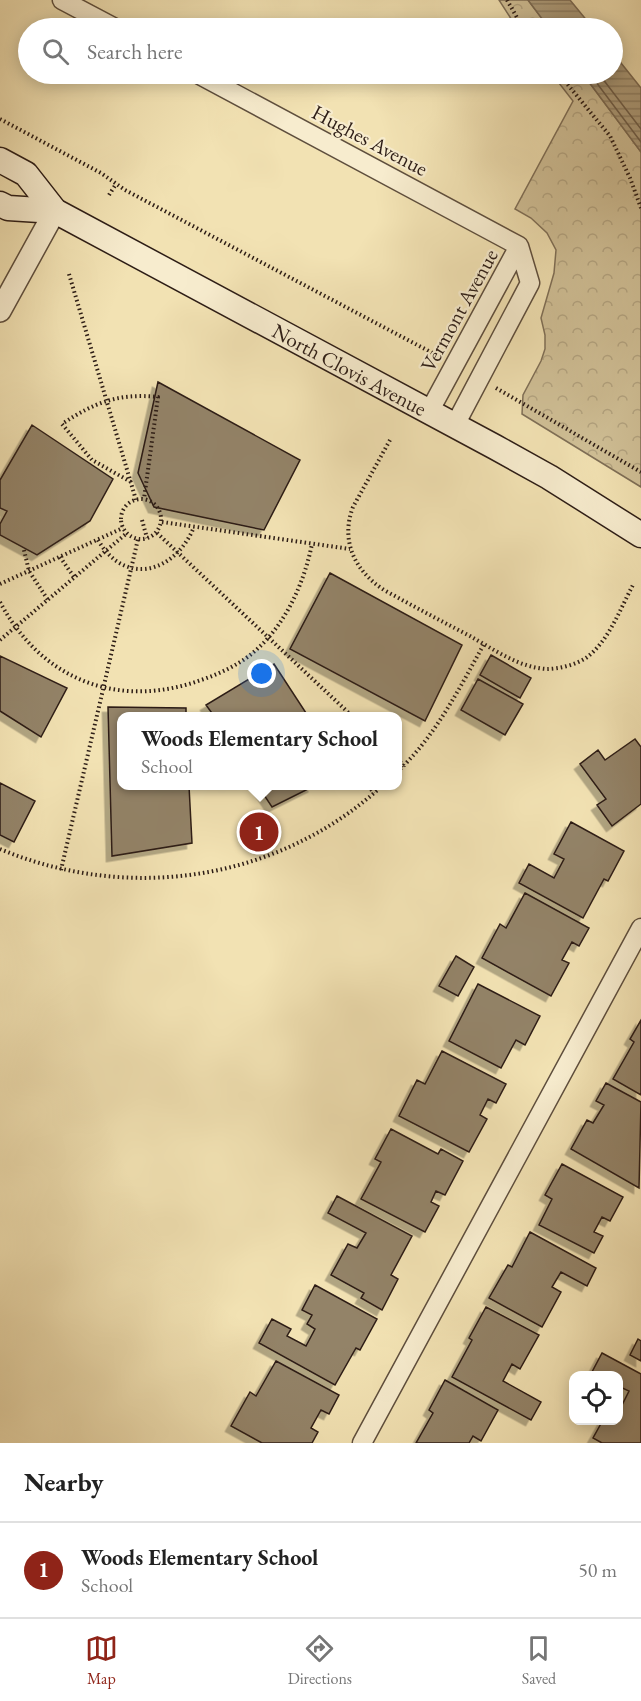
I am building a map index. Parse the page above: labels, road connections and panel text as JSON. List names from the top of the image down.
{
  "streets": {
    "main road": ["North Clovis Avenue"],
    "street": ["Hughes Avenue", "Vermont Avenue"]
  },
  "crossings": [
    ["Hughes Avenue", "Vermont Avenue"],
    ["Vermont Avenue", "North Clovis Avenue"]
  ],
  "page": {
    "search": "Search here",
    "popup": ["Woods Elementary School", "School"],
    "pins": "1",
    "heading": "Nearby",
    "list": [
      {
        "mark": "1",
        "name": "Woods Elementary School",
        "note": "School",
        "value": "50 m"
      }
    ],
    "nav": ["Map", "Directions", "Saved"]
  }
}
